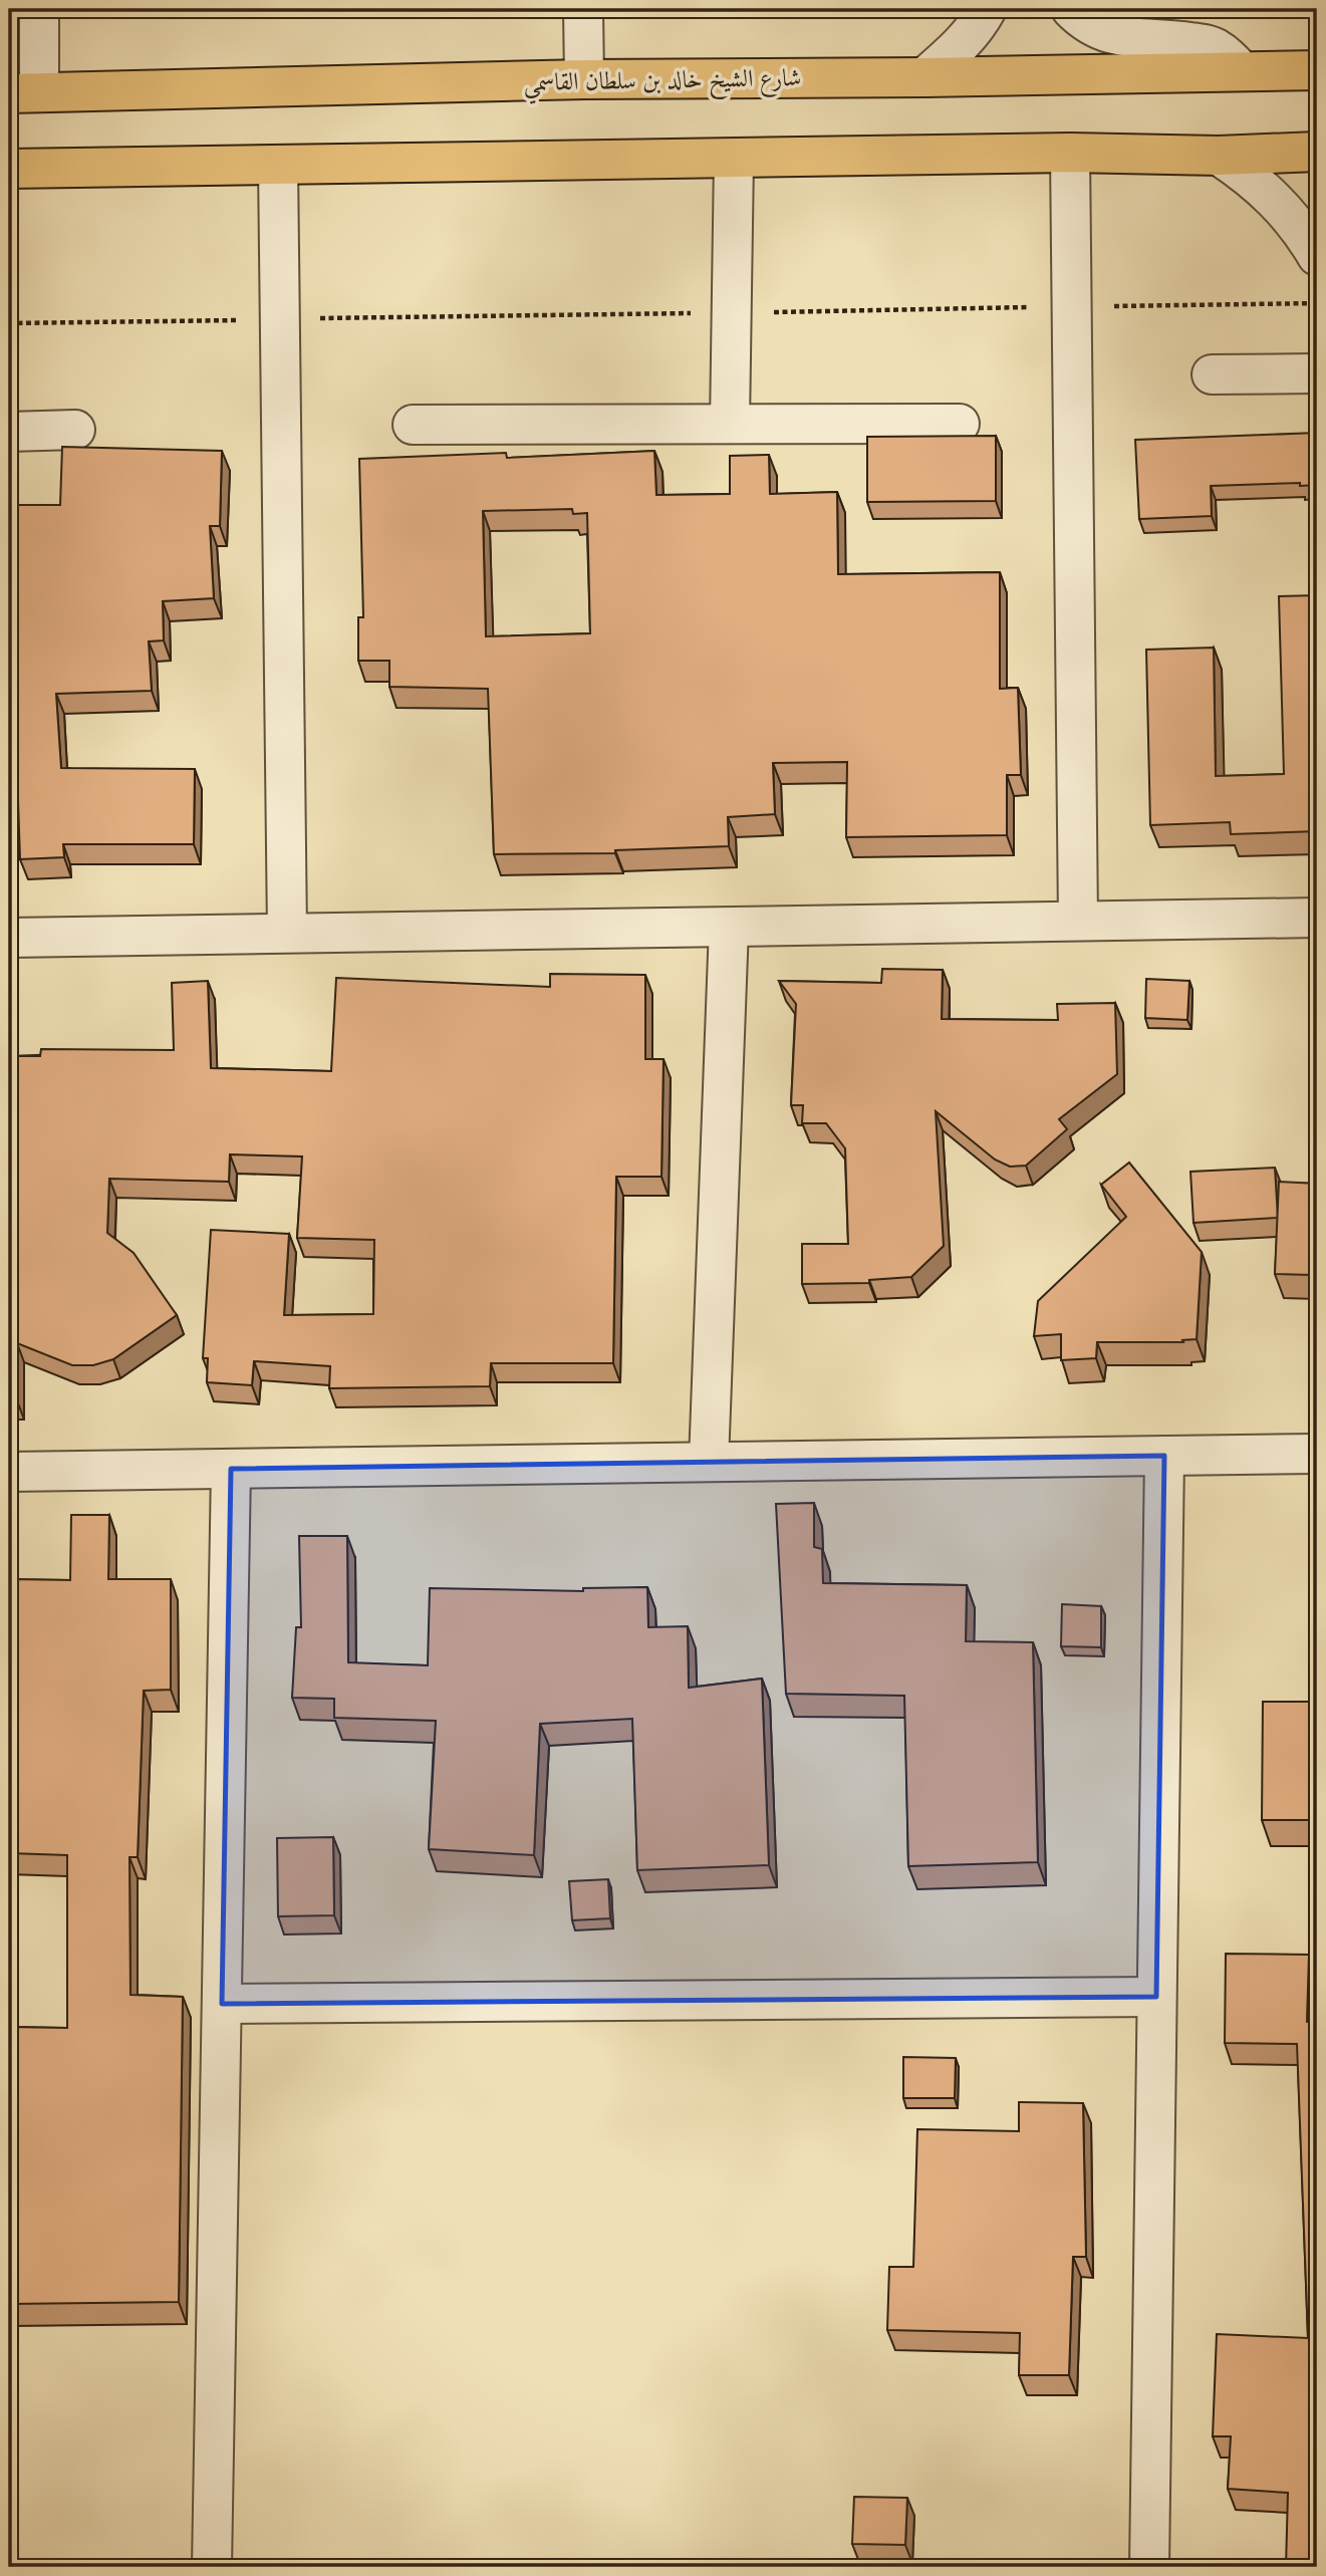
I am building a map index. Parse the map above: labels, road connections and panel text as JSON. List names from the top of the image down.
{
  "streets": {
    "main road": ["شارع الشيخ خالد بن سلطان القاسمي"]
  }
}
